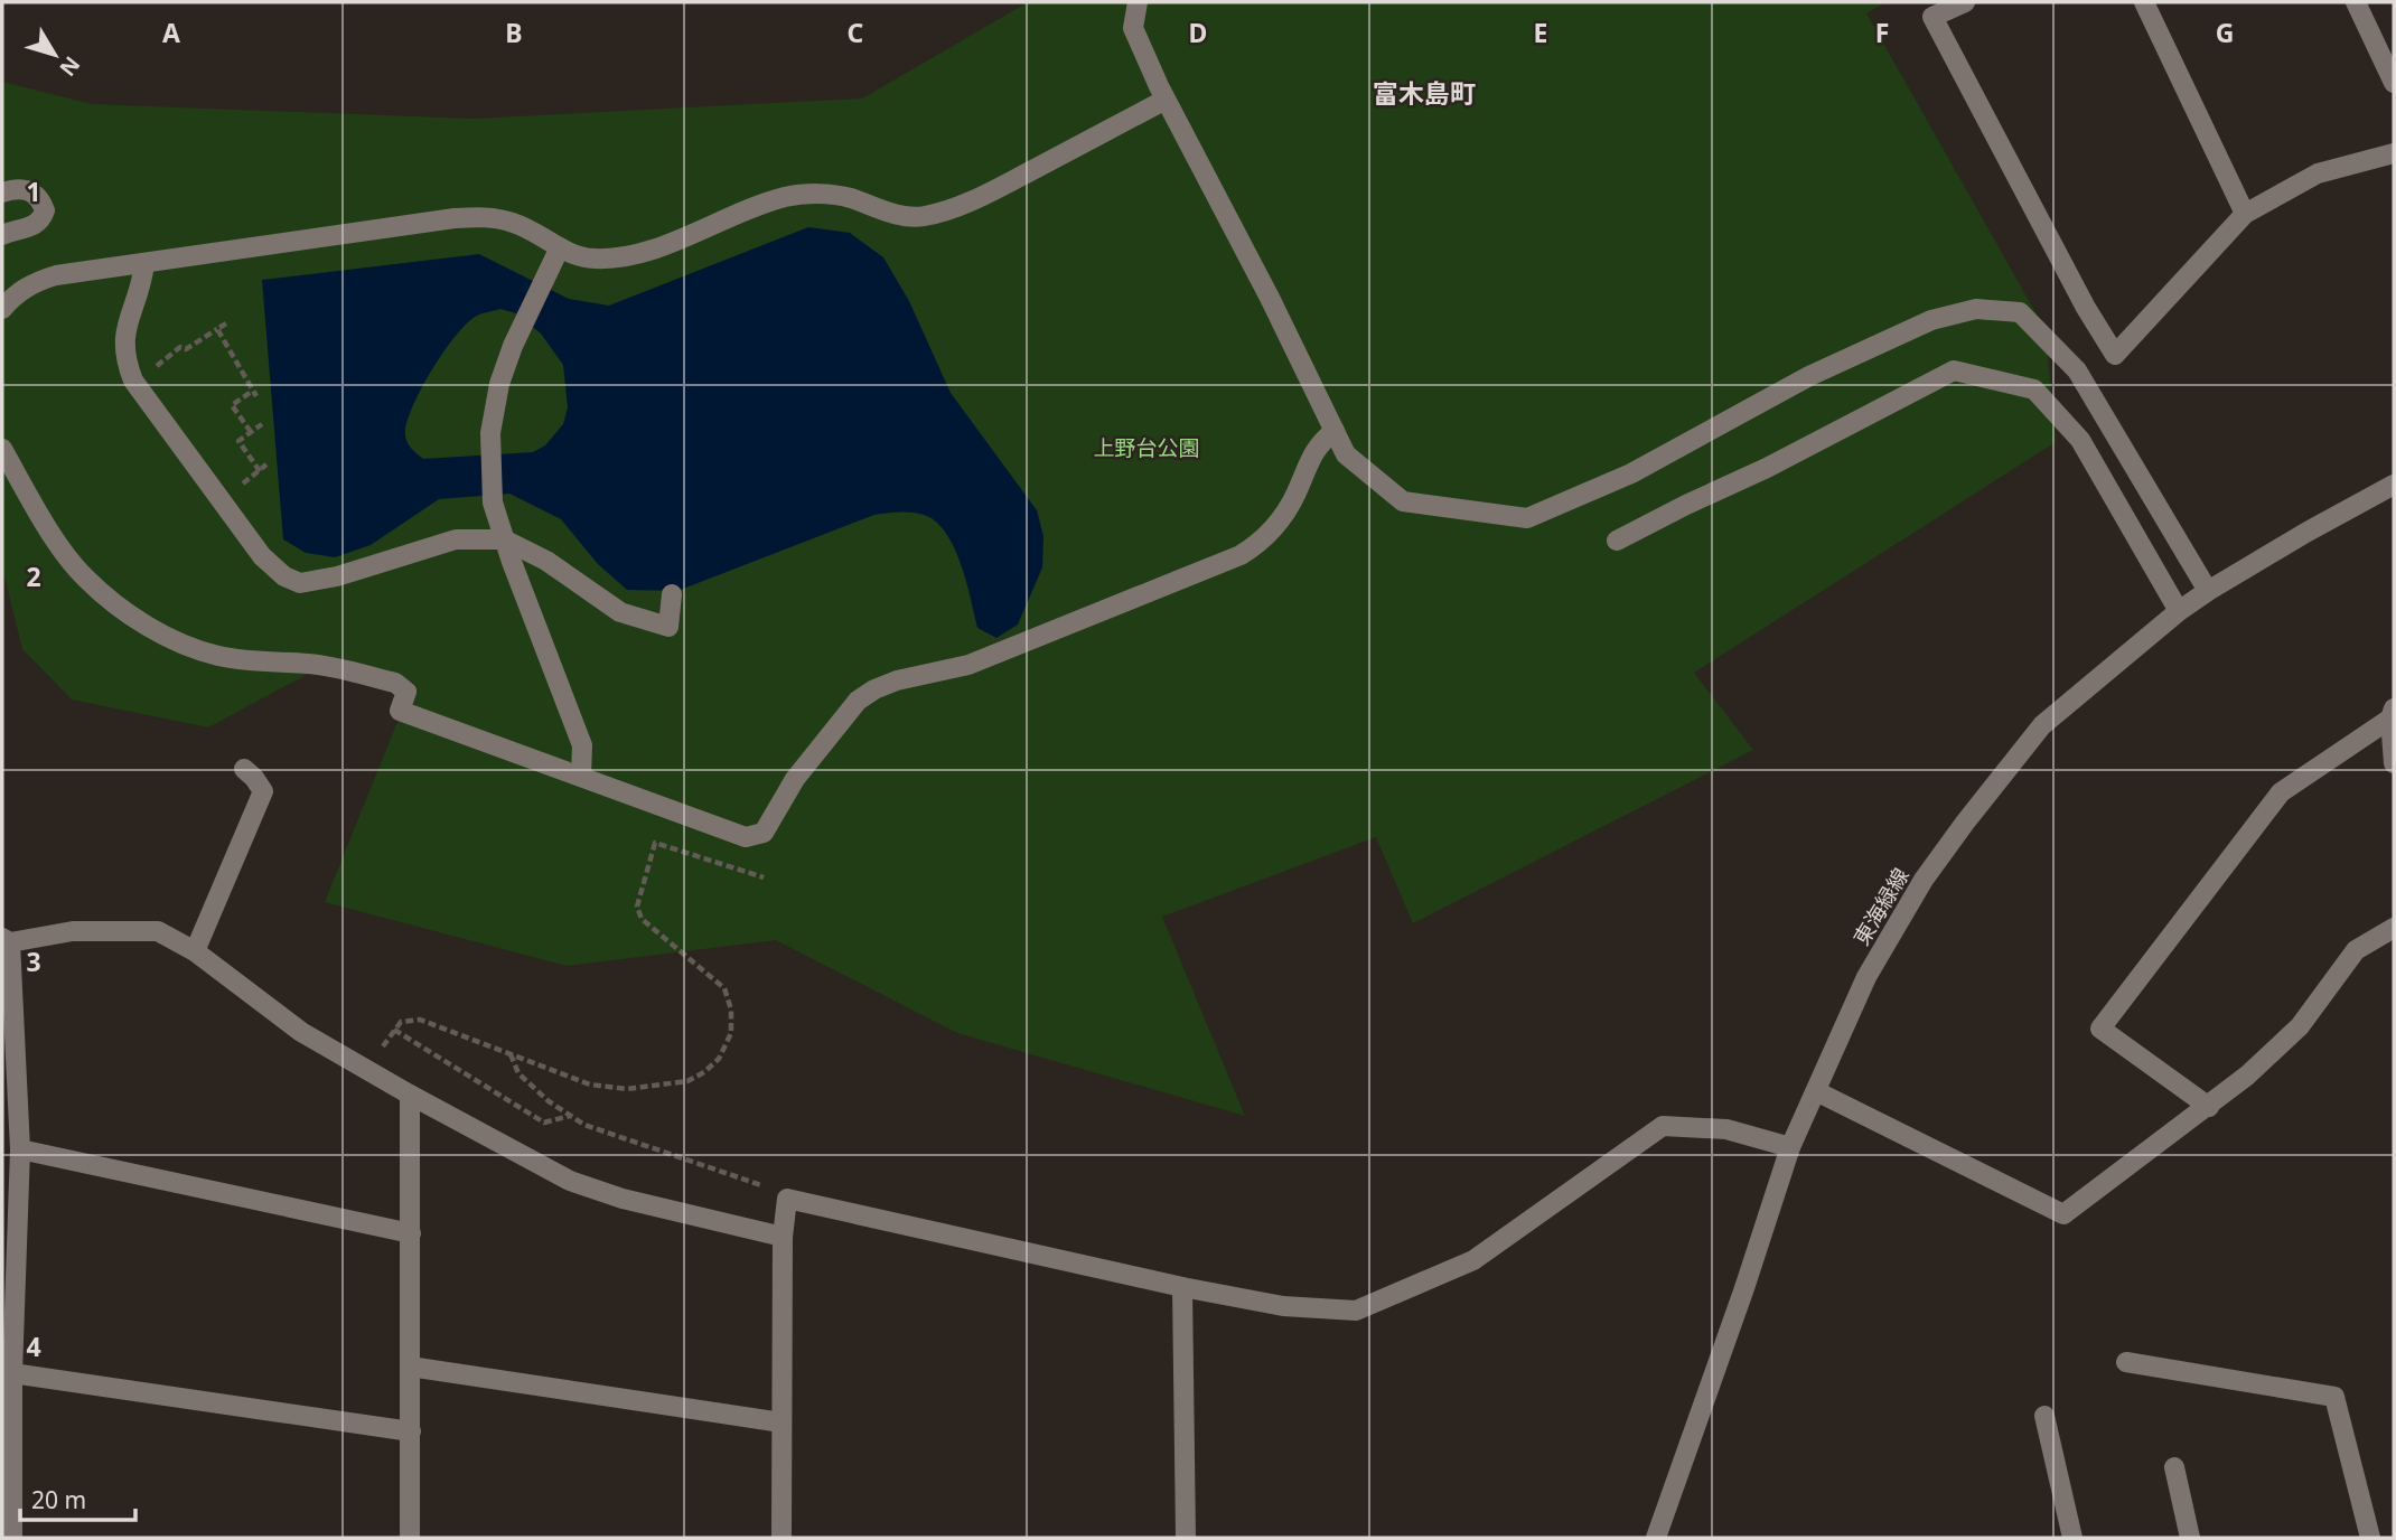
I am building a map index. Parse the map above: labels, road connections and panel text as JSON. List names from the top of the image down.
{
  "streets": {
    "street": ["東海緑線"]
  },
  "districts": ["富木島町"],
  "parks": ["上野台公園"],
  "scale_bar": "20 m",
  "north": "bottom right",
  "grid": {
    "columns": [
      "A",
      "B",
      "C",
      "D",
      "E",
      "F",
      "G"
    ],
    "rows": [
      "1",
      "2",
      "3",
      "4"
    ]
  }
}
